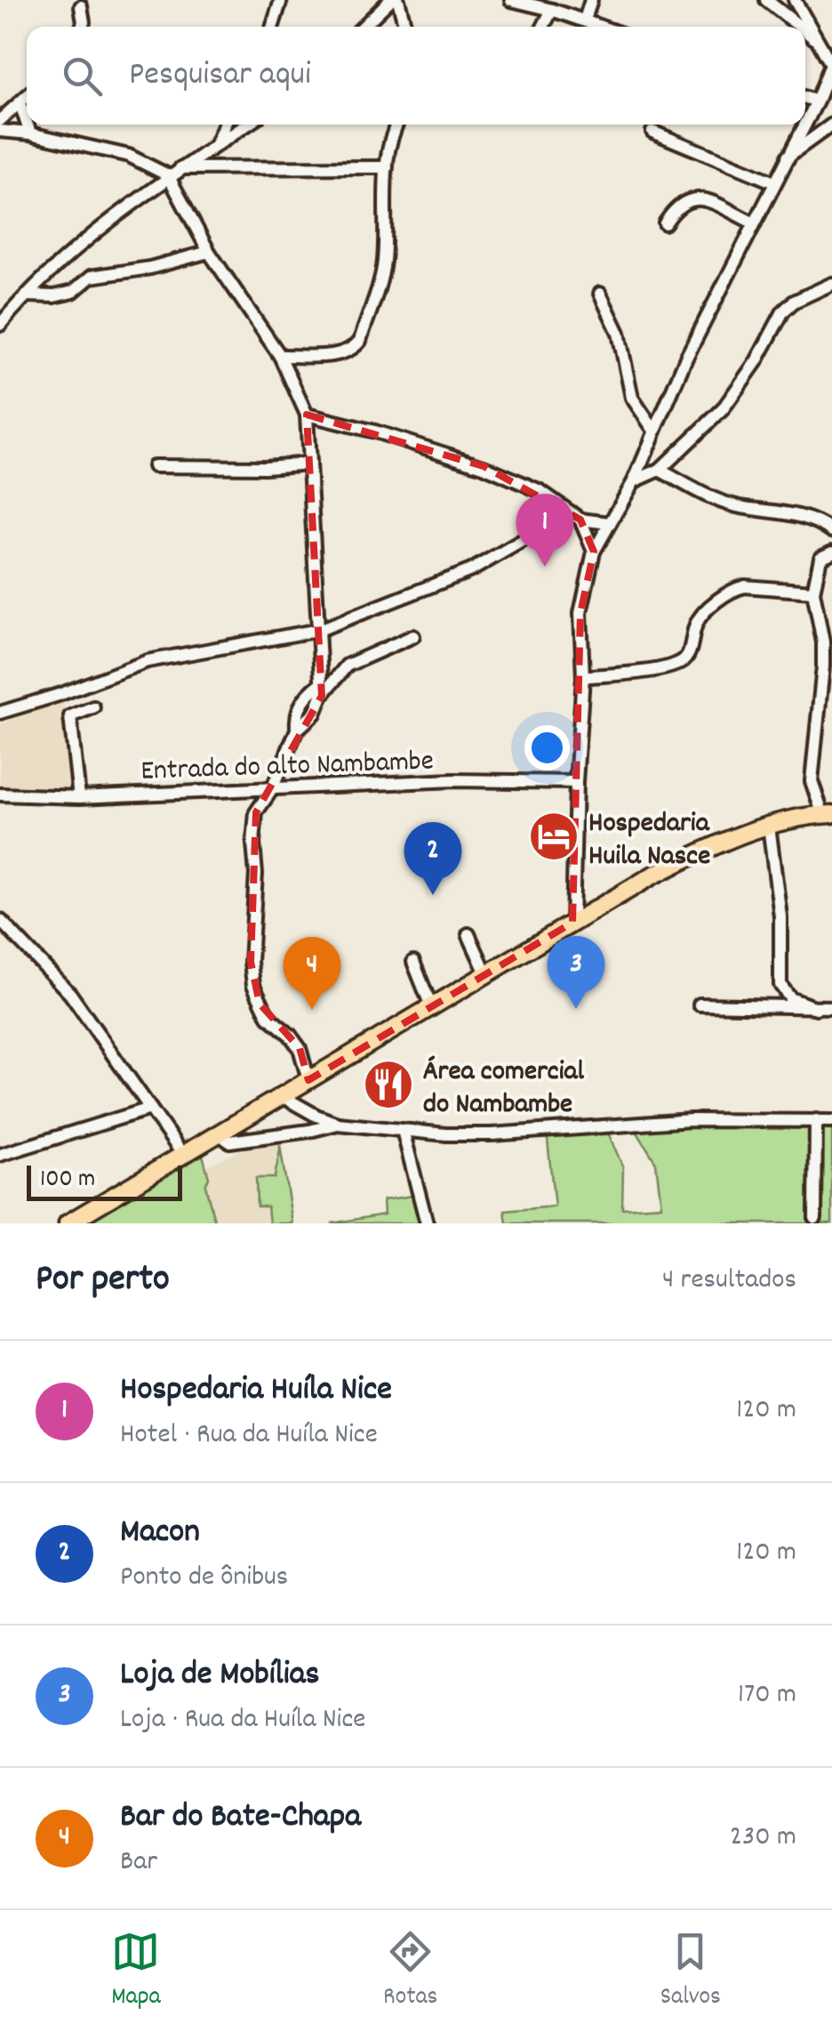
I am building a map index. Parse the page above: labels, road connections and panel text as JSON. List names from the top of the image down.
{
  "streets": {
    "street": ["Entrada do alto Nambambe"]
  },
  "places": {
    "hotel": ["Hospedaria Huila Nasce"],
    "restaurant": ["Área comercial do Nambambe"]
  },
  "scale_bar": "100 m",
  "page": {
    "search": "Pesquisar aqui",
    "pins": [
      "1",
      "2",
      "3",
      "4"
    ],
    "scale": "100 m",
    "heading": ["Por perto", "4 resultados"],
    "list": [
      {
        "mark": "1",
        "name": "Hospedaria Huíla Nice",
        "note": "Hotel · Rua da Huíla Nice",
        "value": "120 m"
      },
      {
        "mark": "2",
        "name": "Macon",
        "note": "Ponto de ônibus",
        "value": "120 m"
      },
      {
        "mark": "3",
        "name": "Loja de Mobílias",
        "note": "Loja · Rua da Huíla Nice",
        "value": "170 m"
      },
      {
        "mark": "4",
        "name": "Bar do Bate-Chapa",
        "note": "Bar",
        "value": "230 m"
      }
    ],
    "nav": ["Mapa", "Rotas", "Salvos"]
  }
}
